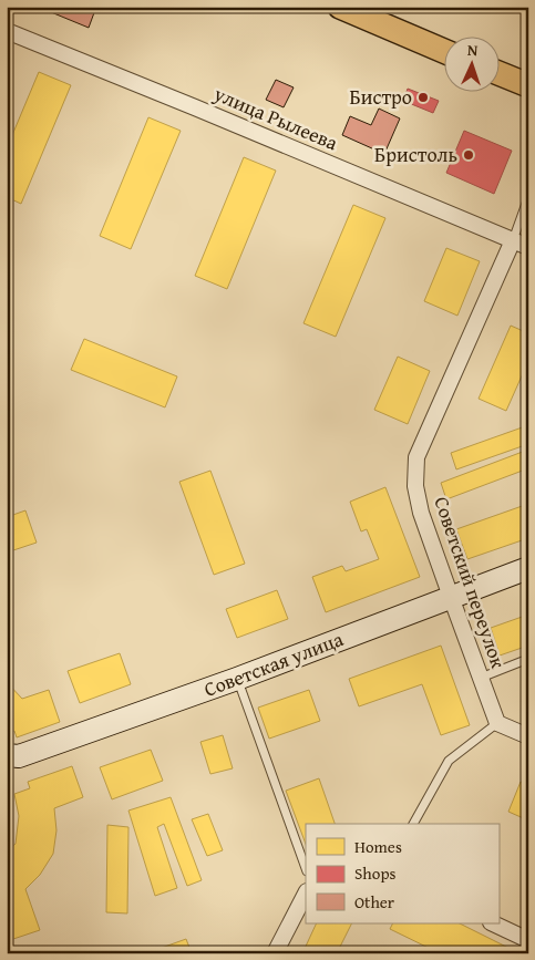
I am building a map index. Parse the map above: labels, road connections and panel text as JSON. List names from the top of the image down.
{
  "streets": {
    "street": ["улица Рылеева", "Советский переулок", "Советская улица"]
  },
  "crossings": [
    ["улица Рылеева", "Советский переулок"],
    ["Советский переулок", "Советская улица"]
  ],
  "places": ["Бистро", "Бристоль"],
  "legend": ["Homes", "Shops", "Other"],
  "north": "top"
}
